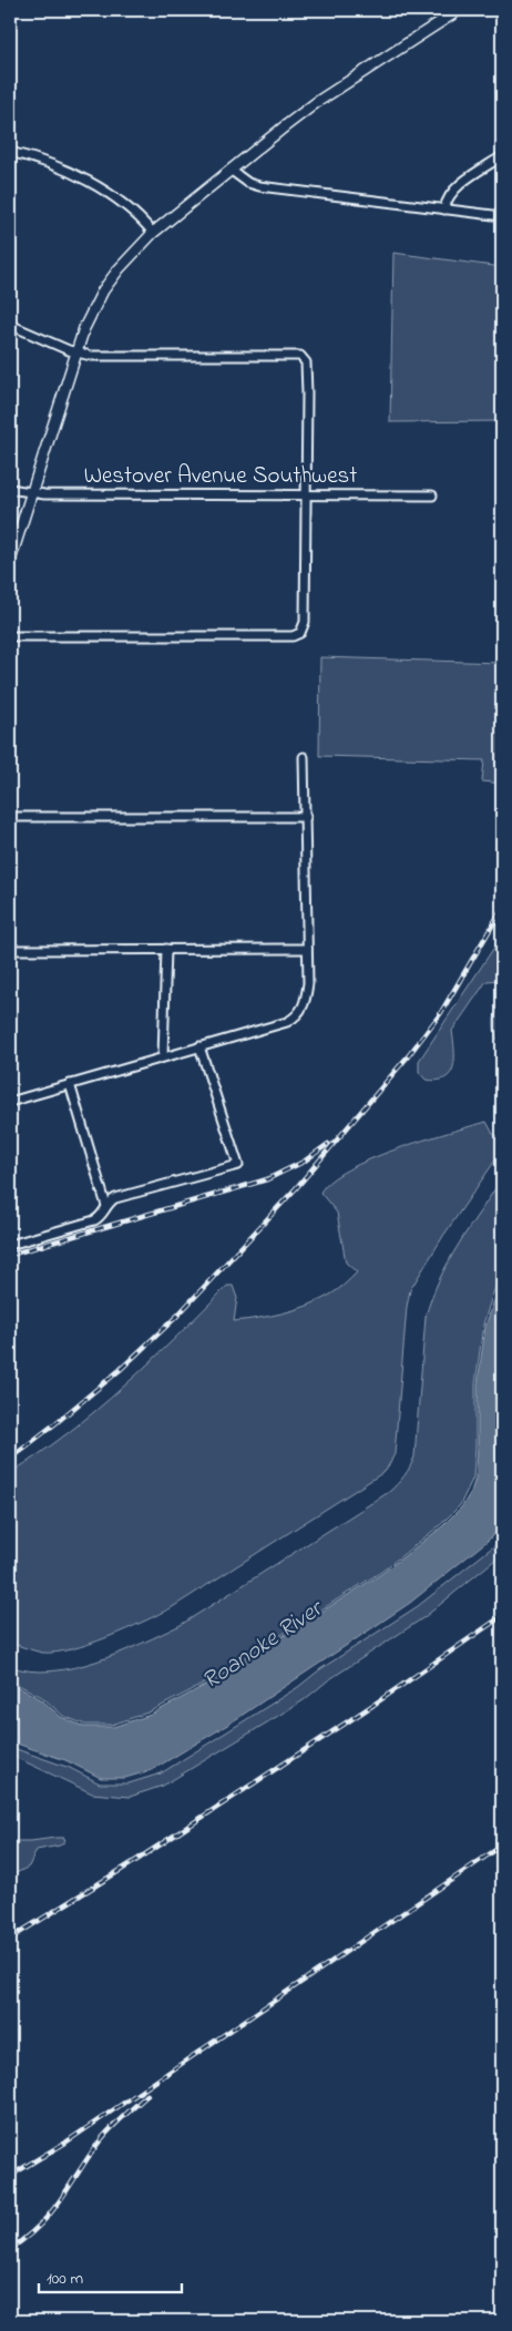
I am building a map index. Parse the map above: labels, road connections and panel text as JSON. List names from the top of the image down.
{
  "streets": {
    "street": ["Westover Avenue Southwest"]
  },
  "water": ["Roanoke River"],
  "scale_bar": "100 m"
}
